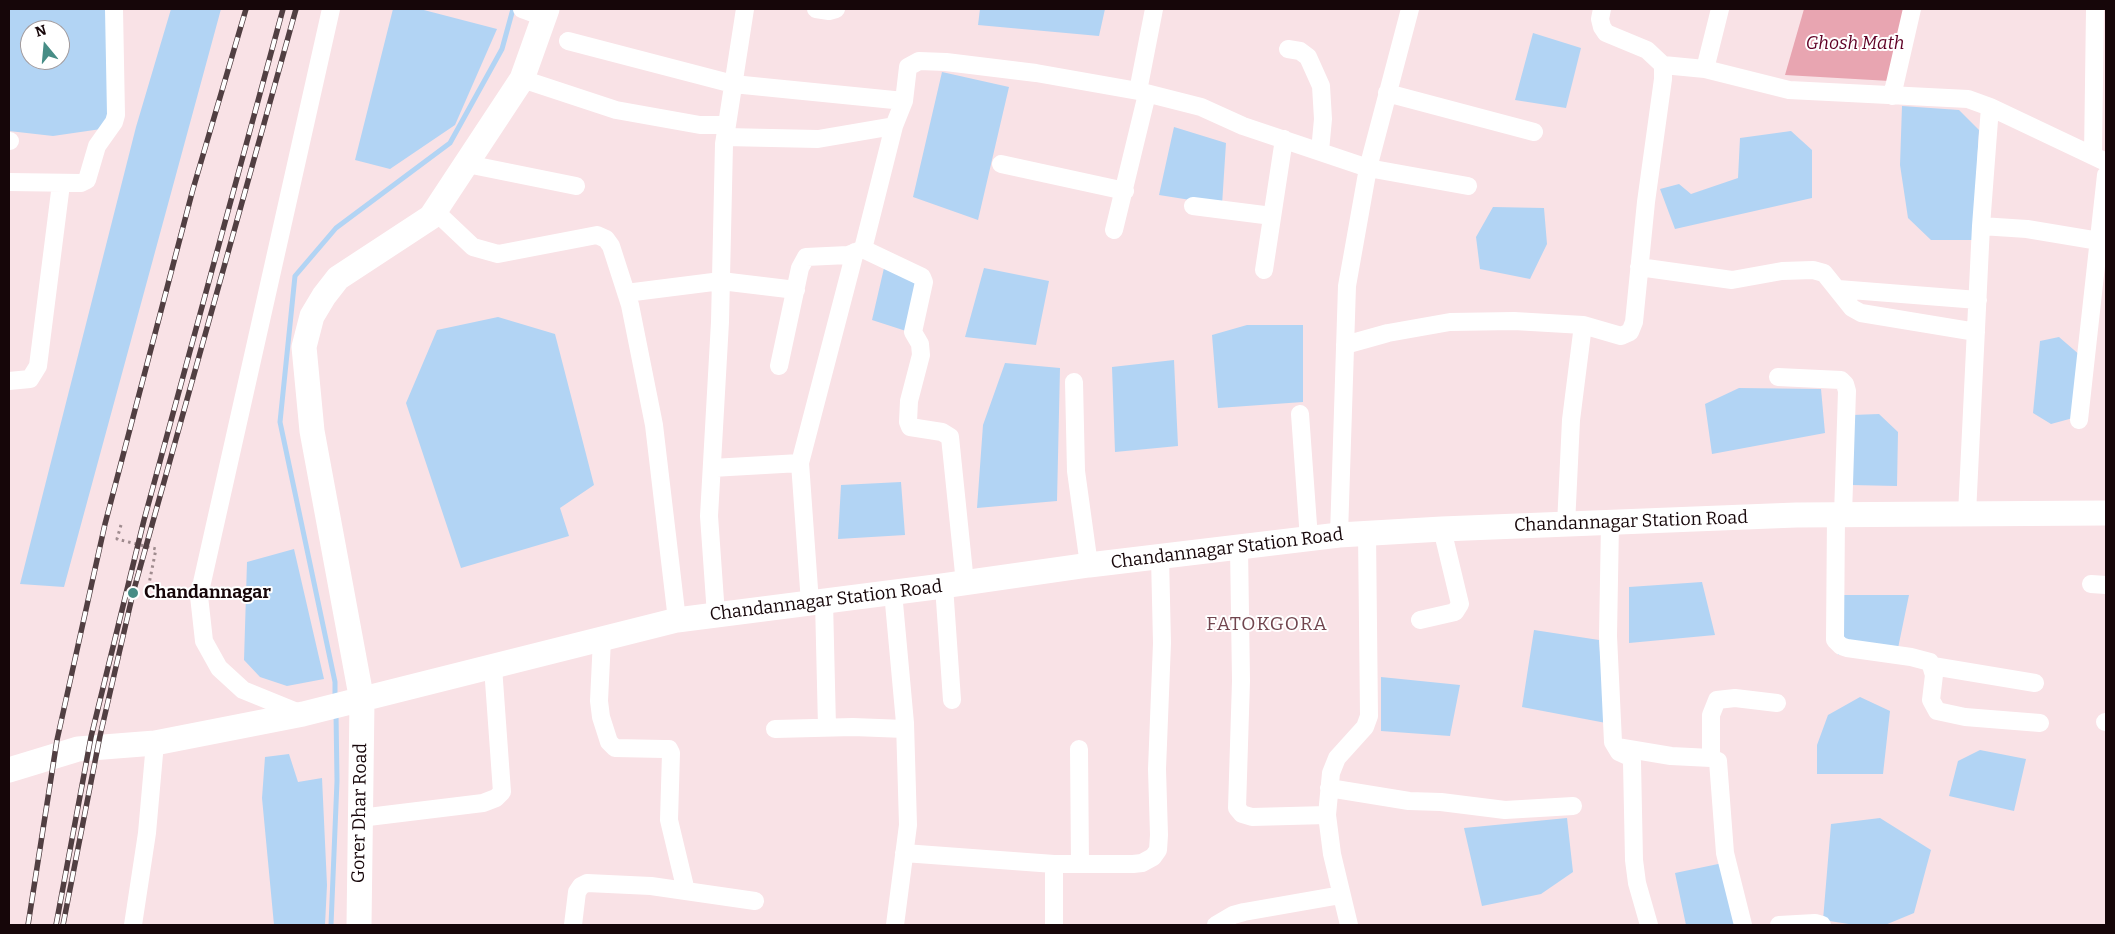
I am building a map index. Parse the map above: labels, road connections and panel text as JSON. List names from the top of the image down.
{
  "streets": {
    "main road": ["Chandannagar Station Road", "Gorer Dhar Road"]
  },
  "crossings": [
    ["Chandannagar Station Road", "Gorer Dhar Road"]
  ],
  "districts": ["FATOKGORA"],
  "parks": ["Ghosh Math"],
  "places": ["Chandannagar"],
  "north": "top"
}
